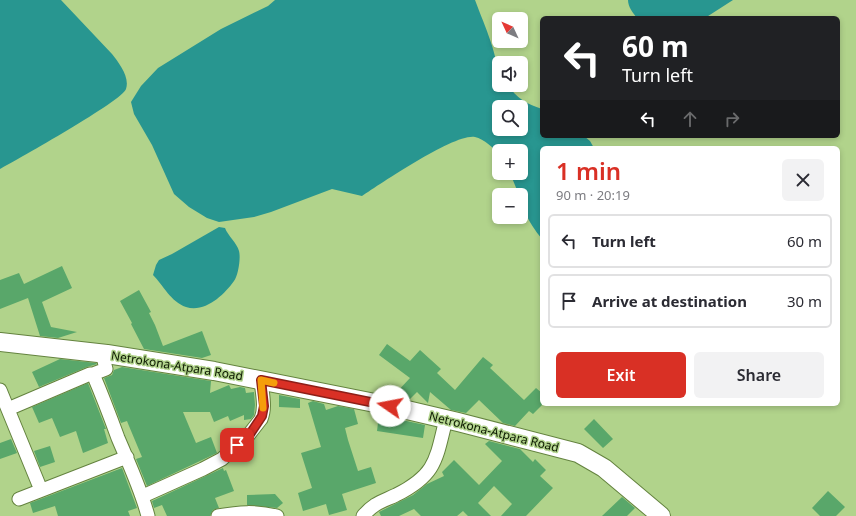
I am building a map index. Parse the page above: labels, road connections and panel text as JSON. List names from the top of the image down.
{
  "streets": {
    "street": ["Netrokona-Atpara Road"]
  },
  "north": "top left",
  "page": {
    "map_buttons": ["+", "−"],
    "turn": ["60 m", "Turn left"],
    "heading": ["1 min", "90 m · 20:19"],
    "list": [
      {
        "name": "Turn left",
        "value": "60 m"
      },
      {
        "name": "Arrive at destination",
        "value": "30 m"
      }
    ],
    "buttons": ["Exit", "Share"]
  }
}
